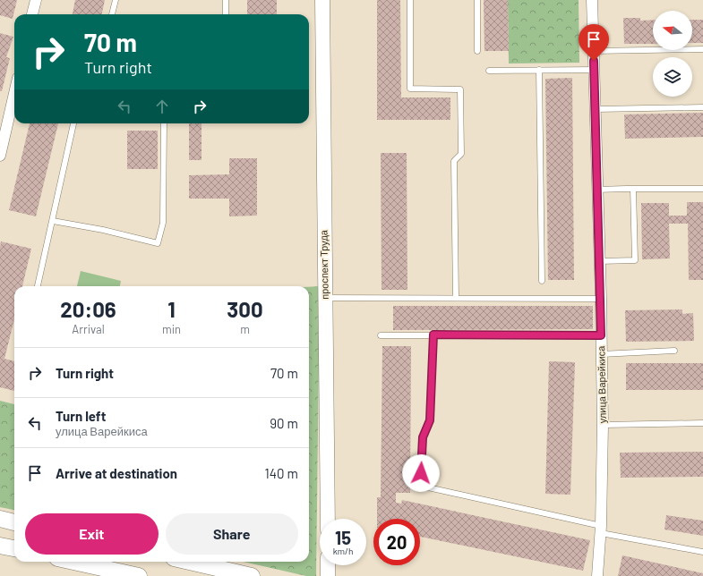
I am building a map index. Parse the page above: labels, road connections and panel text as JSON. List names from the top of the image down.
{
  "streets": {
    "main road": ["проспект Труда"],
    "street": ["улица Варейкиса"]
  },
  "north": "left",
  "page": {
    "turn": ["70 m", "Turn right"],
    "eta": [
      "20:06",
      "Arrival",
      "1",
      "min",
      "300",
      "m"
    ],
    "list": [
      {
        "name": "Turn right",
        "value": "70 m"
      },
      {
        "name": "Turn left",
        "note": "улица Варейкиса",
        "value": "90 m"
      },
      {
        "name": "Arrive at destination",
        "value": "140 m"
      }
    ],
    "buttons": ["Exit", "Share"],
    "speed": "15 km/h",
    "limit": "20"
  }
}
